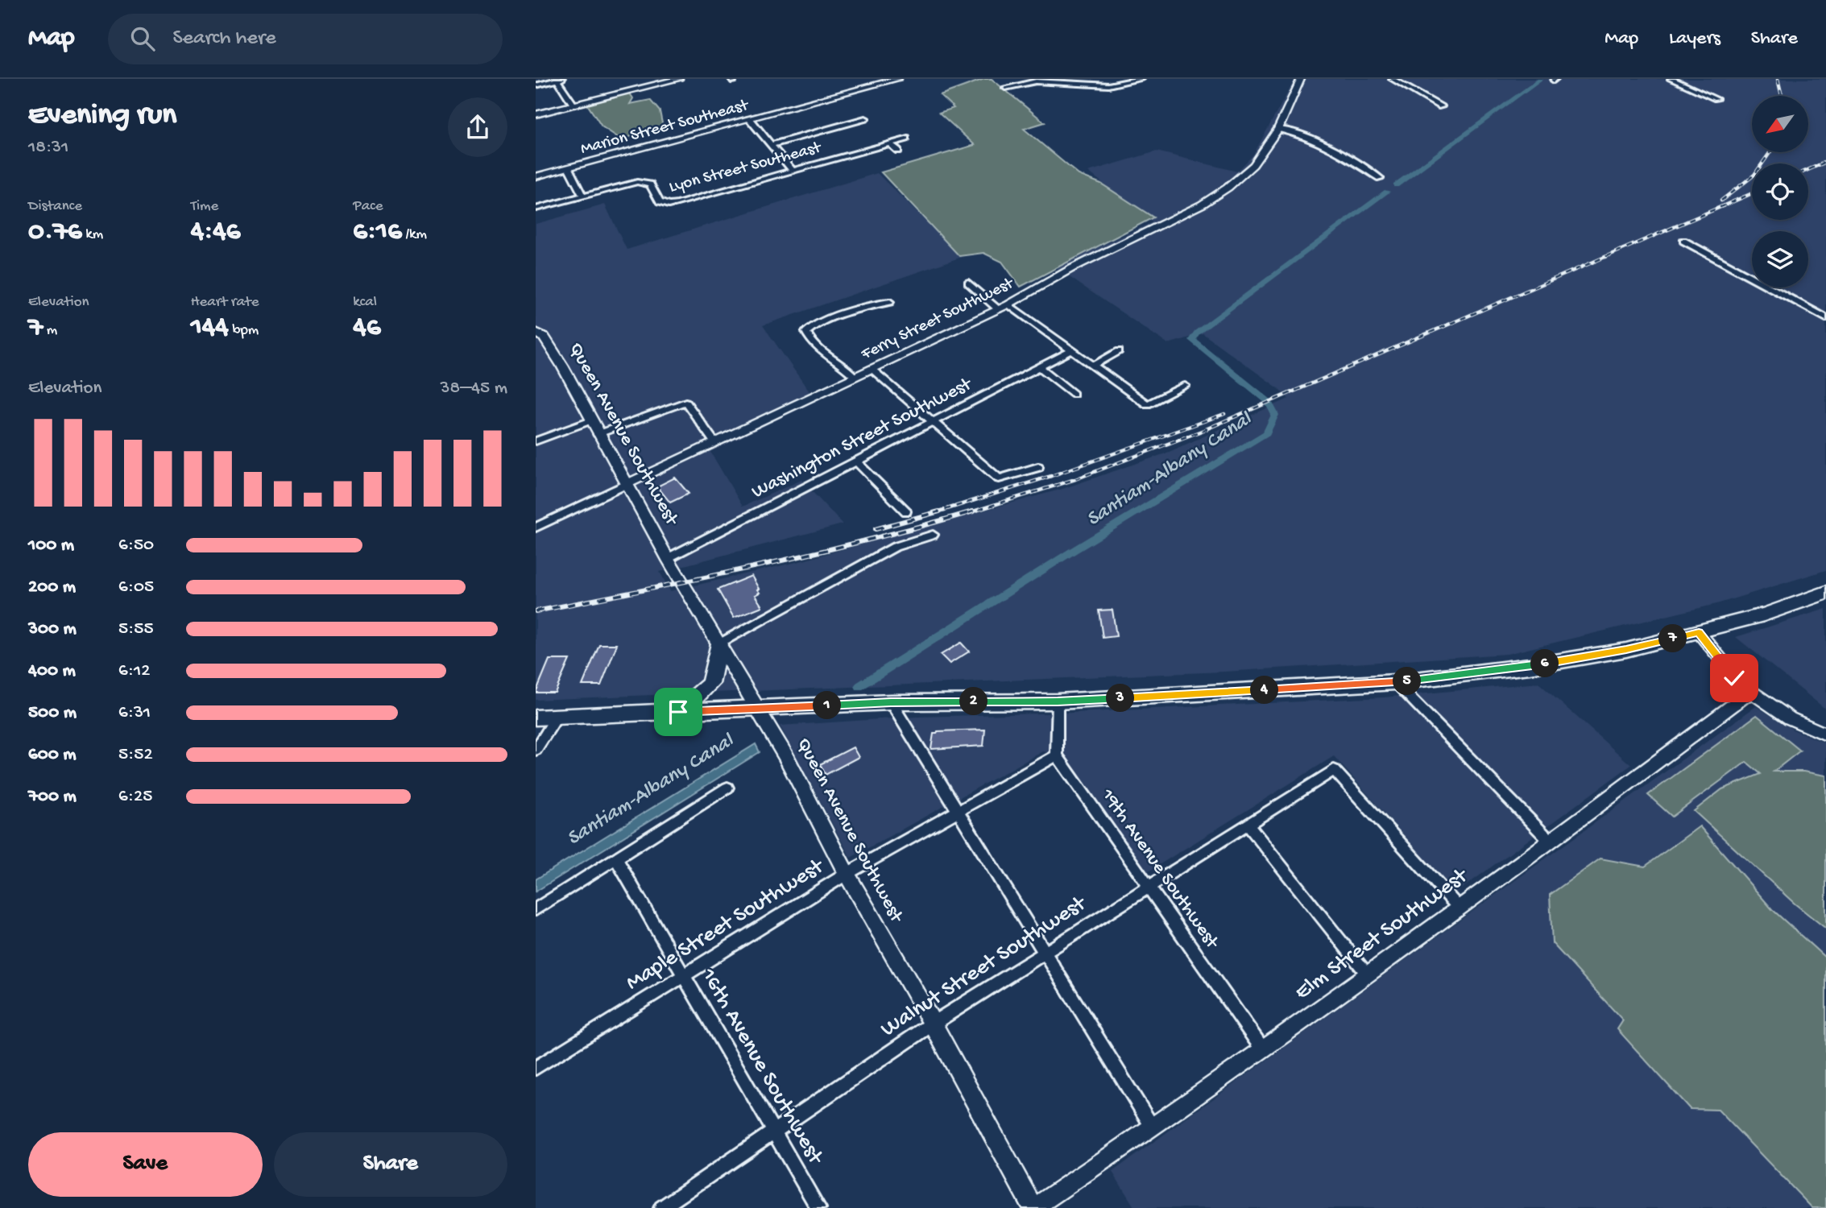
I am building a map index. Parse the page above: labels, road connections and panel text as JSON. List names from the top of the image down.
{
  "streets": {
    "main road": ["Queen Avenue Southwest"],
    "street": [
      "Marion Street Southeast",
      "Lyon Street Southeast",
      "Ferry Street Southwest",
      "Washington Street Southwest",
      "19th Avenue Southwest",
      "Maple Street Southwest",
      "Elm Street Southwest",
      "Walnut Street Southwest",
      "16th Avenue Southwest"
    ]
  },
  "crossings": [
    ["Ferry Street Southwest", "Queen Avenue Southwest"],
    ["Queen Avenue Southwest", "Washington Street Southwest"],
    ["Queen Avenue Southwest", "Maple Street Southwest"],
    ["Queen Avenue Southwest", "Elm Street Southwest"],
    ["Queen Avenue Southwest", "Walnut Street Southwest"],
    ["19th Avenue Southwest", "Maple Street Southwest"],
    ["19th Avenue Southwest", "Elm Street Southwest"],
    ["19th Avenue Southwest", "Walnut Street Southwest"],
    ["Maple Street Southwest", "16th Avenue Southwest"],
    ["Walnut Street Southwest", "16th Avenue Southwest"]
  ],
  "water": ["Santiam-Albany Canal"],
  "north": "bottom left",
  "page": {
    "header": "Map",
    "search": "Search here",
    "nav": ["Map", "Layers", "Share"],
    "heading": ["Evening run", "18:31"],
    "stats": [
      ["Distance", "0.76 km"],
      ["Time", "4:46"],
      ["Pace", "6:16 /km"],
      ["Elevation", "7 m"],
      ["Heart rate", "144 bpm"],
      ["kcal", "46"]
    ],
    "chart": ["Elevation", "38–45 m"],
    "list": [
      {
        "name": "100 m",
        "note": "6:50"
      },
      {
        "name": "200 m",
        "note": "6:05"
      },
      {
        "name": "300 m",
        "note": "5:55"
      },
      {
        "name": "400 m",
        "note": "6:12"
      },
      {
        "name": "500 m",
        "note": "6:31"
      },
      {
        "name": "600 m",
        "note": "5:52"
      },
      {
        "name": "700 m",
        "note": "6:25"
      }
    ],
    "pins": [
      "7",
      "6",
      "5",
      "4",
      "3",
      "2",
      "1"
    ],
    "buttons": ["Save", "Share"]
  }
}
